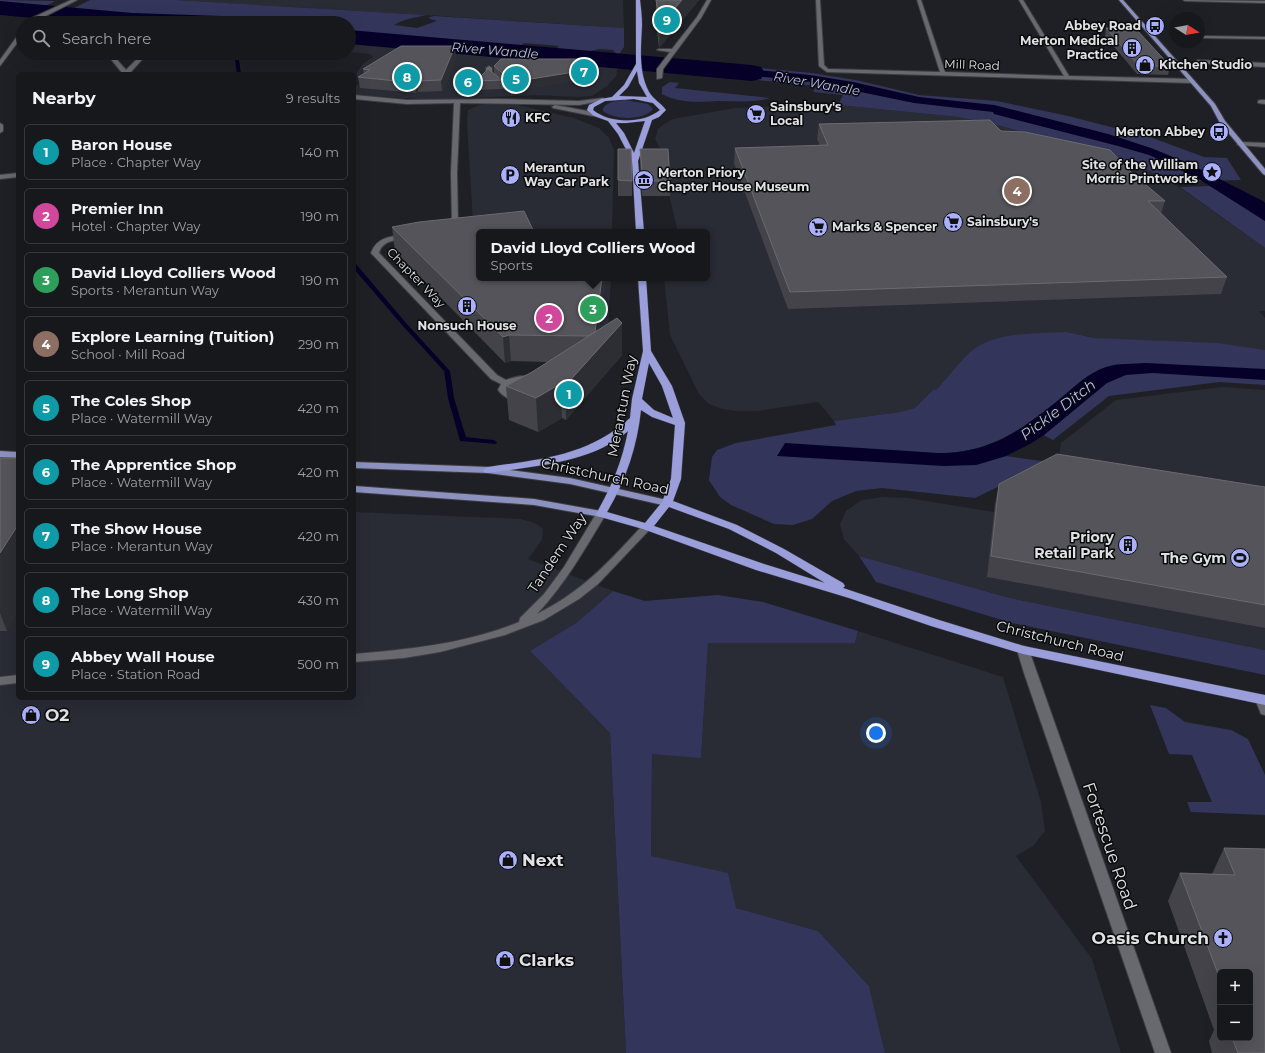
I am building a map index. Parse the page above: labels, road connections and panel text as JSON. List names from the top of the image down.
{
  "streets": {
    "highway": ["Merantun Way", "Christchurch Road"],
    "street": [
      "Mill Road",
      "Chapter Way",
      "Tandem Way",
      "Fortescue Road"
    ]
  },
  "crossings": [
    ["Merantun Way", "Christchurch Road"],
    ["Merantun Way", "Tandem Way"],
    ["Christchurch Road", "Tandem Way"],
    ["Christchurch Road", "Fortescue Road"]
  ],
  "water": ["River Wandle", "Pickle Ditch"],
  "places": {
    "bus stop": ["Abbey Road", "Merton Abbey"],
    "building": ["Merton Medical Practice", "Nonsuch House", "Priory Retail Park"],
    "shop": [
      "Kitchen Studio",
      "O2",
      "Next",
      "Clarks"
    ],
    "supermarket": ["Sainsbury's Local", "Sainsbury's", "Marks & Spencer"],
    "restaurant": ["KFC"],
    "place": ["Site of the William Morris Printworks"],
    "parking": ["Merantun Way Car Park"],
    "museum": ["Merton Priory Chapter House Museum"],
    "sports": ["The Gym"],
    "church": ["Oasis Church"]
  },
  "north": "right",
  "page": {
    "pins": [
      "9",
      "7",
      "8",
      "5",
      "6",
      "4",
      "3",
      "2",
      "1"
    ],
    "search": "Search here",
    "heading": ["Nearby", "9 results"],
    "list": [
      {
        "mark": "1",
        "name": "Baron House",
        "note": "Place · Chapter Way",
        "value": "140 m"
      },
      {
        "mark": "2",
        "name": "Premier Inn",
        "note": "Hotel · Chapter Way",
        "value": "190 m"
      },
      {
        "mark": "3",
        "name": "David Lloyd Colliers Wood",
        "note": "Sports · Merantun Way",
        "value": "190 m"
      },
      {
        "mark": "4",
        "name": "Explore Learning (Tuition)",
        "note": "School · Mill Road",
        "value": "290 m"
      },
      {
        "mark": "5",
        "name": "The Coles Shop",
        "note": "Place · Watermill Way",
        "value": "420 m"
      },
      {
        "mark": "6",
        "name": "The Apprentice Shop",
        "note": "Place · Watermill Way",
        "value": "420 m"
      },
      {
        "mark": "7",
        "name": "The Show House",
        "note": "Place · Merantun Way",
        "value": "420 m"
      },
      {
        "mark": "8",
        "name": "The Long Shop",
        "note": "Place · Watermill Way",
        "value": "430 m"
      },
      {
        "mark": "9",
        "name": "Abbey Wall House",
        "note": "Place · Station Road",
        "value": "500 m"
      }
    ],
    "popup": ["David Lloyd Colliers Wood", "Sports"],
    "map_buttons": ["+", "−"]
  }
}
